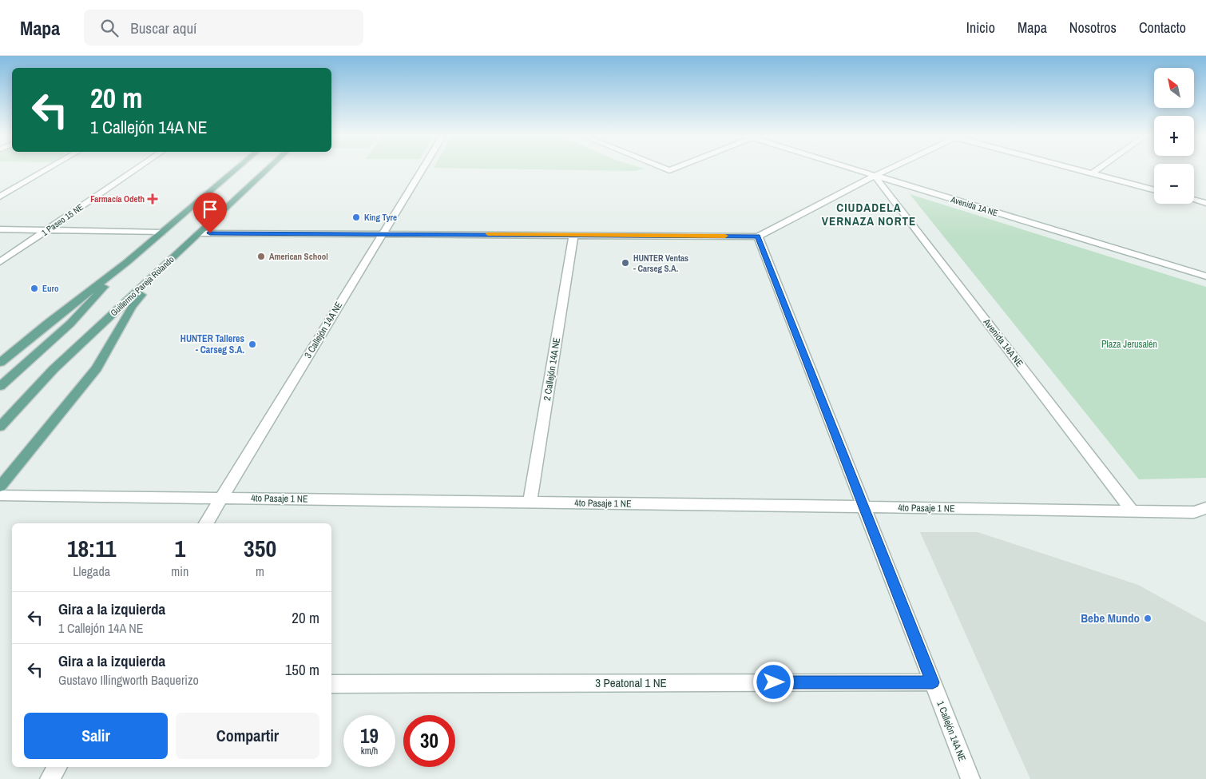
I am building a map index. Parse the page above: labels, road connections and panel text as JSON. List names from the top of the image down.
{
  "streets": {
    "main road": ["Guillermo Pareja Rolando"],
    "street": [
      "Avenida 1A NE",
      "1 Paseo 15 NE",
      "3 Callejón 14A NE",
      "Avenida 14A NE",
      "2 Callejón 14A NE",
      "4to Pasaje 1 NE",
      "3 Peatonal 1 NE",
      "1 Callejón 14A NE"
    ]
  },
  "crossings": [
    ["Avenida 1A NE", "Avenida 14A NE"],
    ["3 Callejón 14A NE", "4to Pasaje 1 NE"],
    ["Avenida 14A NE", "4to Pasaje 1 NE"],
    ["2 Callejón 14A NE", "4to Pasaje 1 NE"],
    ["4to Pasaje 1 NE", "1 Callejón 14A NE"],
    ["3 Peatonal 1 NE", "1 Callejón 14A NE"]
  ],
  "districts": ["CIUDADELA VERNAZA NORTE"],
  "parks": ["Plaza Jerusalén"],
  "places": {
    "health": ["Farmacía Odeth"],
    "other": [
      "King Tyre",
      "American School",
      "HUNTER Ventas - Carseg S.A.",
      "Euro",
      "HUNTER Talleres - Carseg S.A.",
      "Bebe Mundo"
    ]
  },
  "north": "top left",
  "page": {
    "header": "Mapa",
    "search": "Buscar aquí",
    "nav": [
      "Inicio",
      "Mapa",
      "Nosotros",
      "Contacto"
    ],
    "map_buttons": ["+", "−"],
    "turn": ["20 m", "1 Callejón 14A NE"],
    "eta": [
      "18:11",
      "Llegada",
      "1",
      "min",
      "350",
      "m"
    ],
    "list": [
      {
        "name": "Gira a la izquierda",
        "note": "1 Callejón 14A NE",
        "value": "20 m"
      },
      {
        "name": "Gira a la izquierda",
        "note": "Gustavo Illingworth Baquerizo",
        "value": "150 m"
      }
    ],
    "buttons": ["Salir", "Compartir"],
    "speed": "19 km/h",
    "limit": "30"
  }
}
